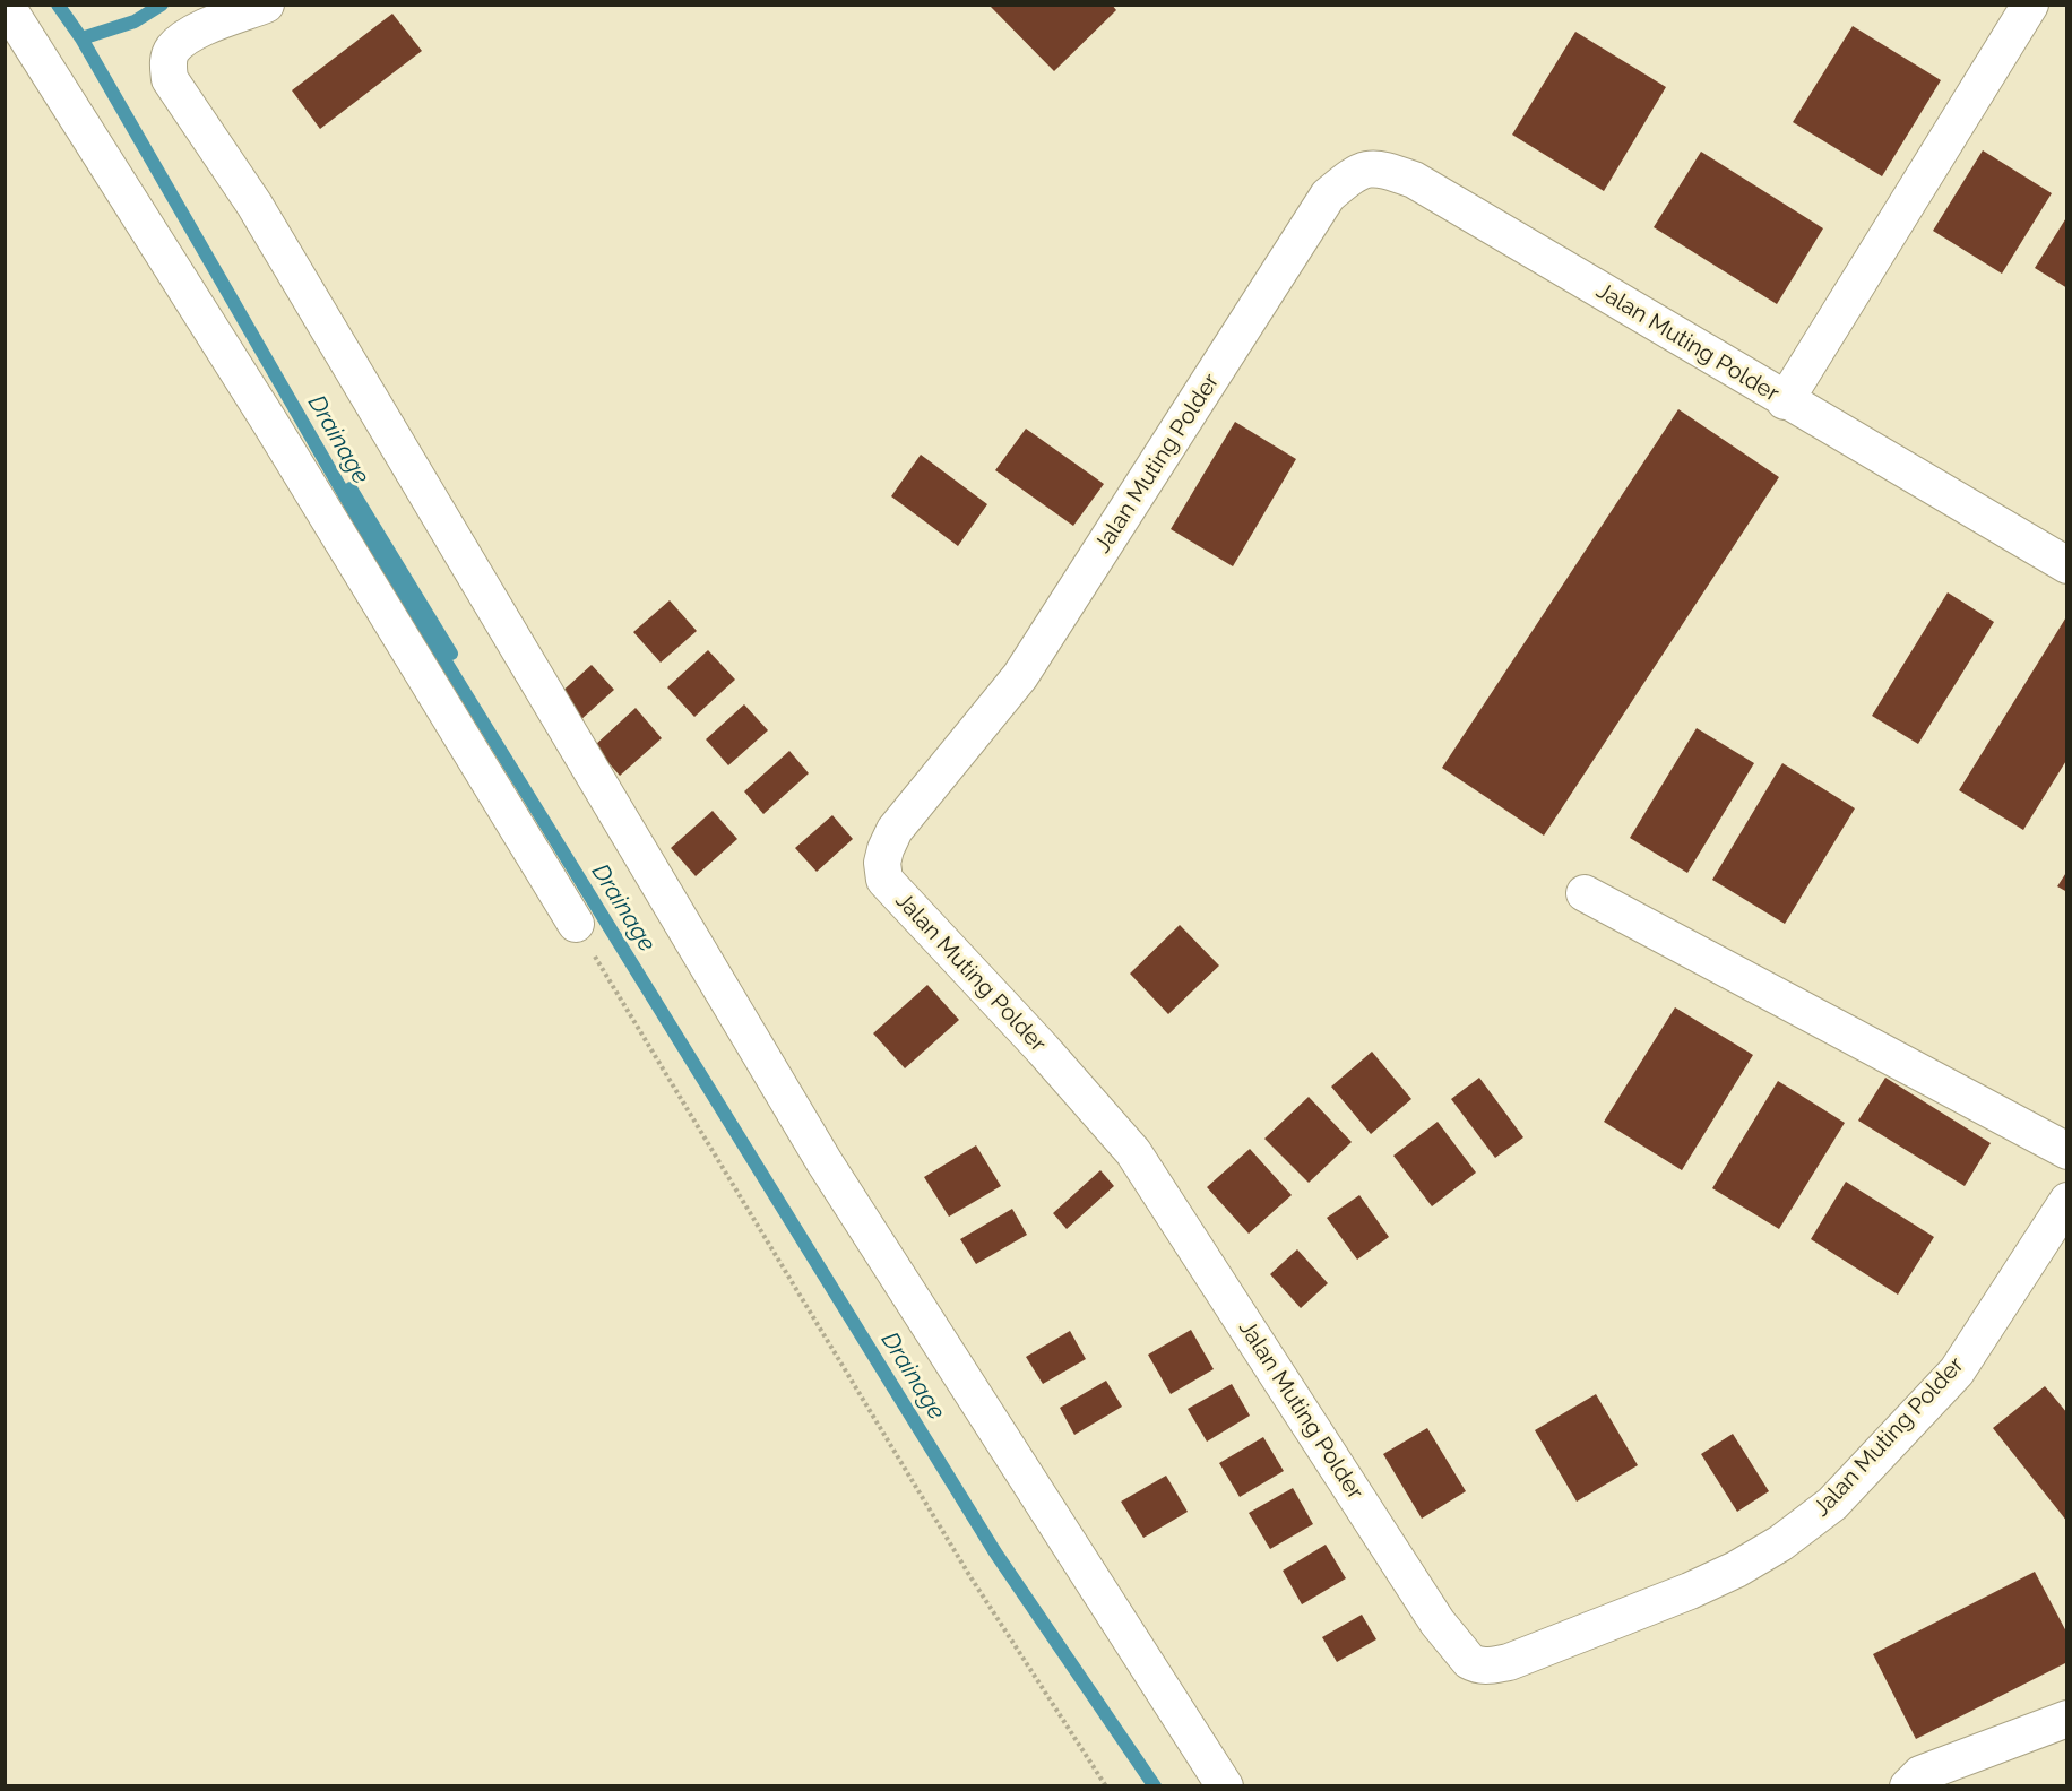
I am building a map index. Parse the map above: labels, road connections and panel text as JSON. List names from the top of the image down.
{
  "streets": {
    "street": ["Jalan Muting Polder"]
  },
  "water": ["Drainage"]
}
